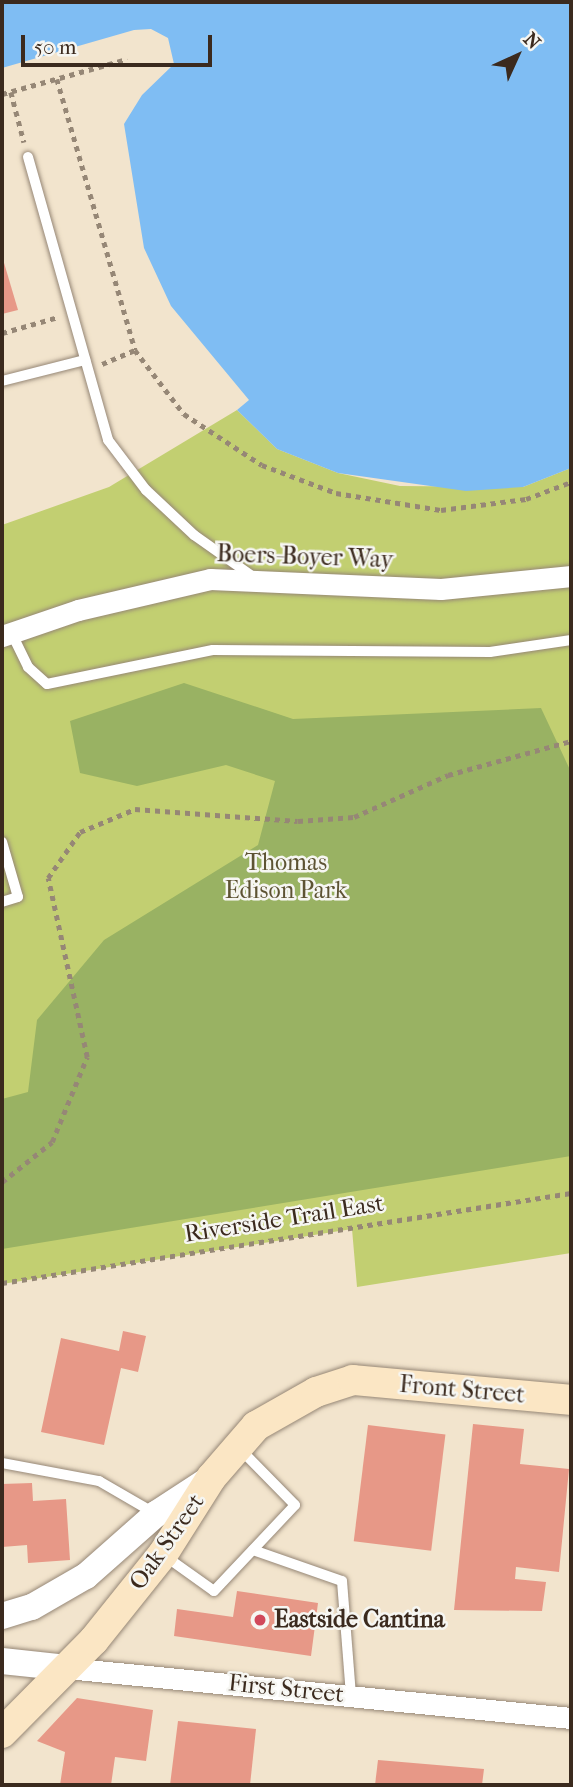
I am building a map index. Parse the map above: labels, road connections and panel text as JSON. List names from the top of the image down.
{
  "streets": {
    "main road": ["Front Street", "Oak Street"],
    "street": ["Boers-Boyer Way", "First Street"],
    "path": ["Riverside Trail East"]
  },
  "crossings": [
    ["Front Street", "Oak Street"],
    ["Oak Street", "First Street"]
  ],
  "parks": ["Thomas Edison Park"],
  "places": ["Eastside Cantina"],
  "scale_bar": "50 m",
  "north": "top right"
}
